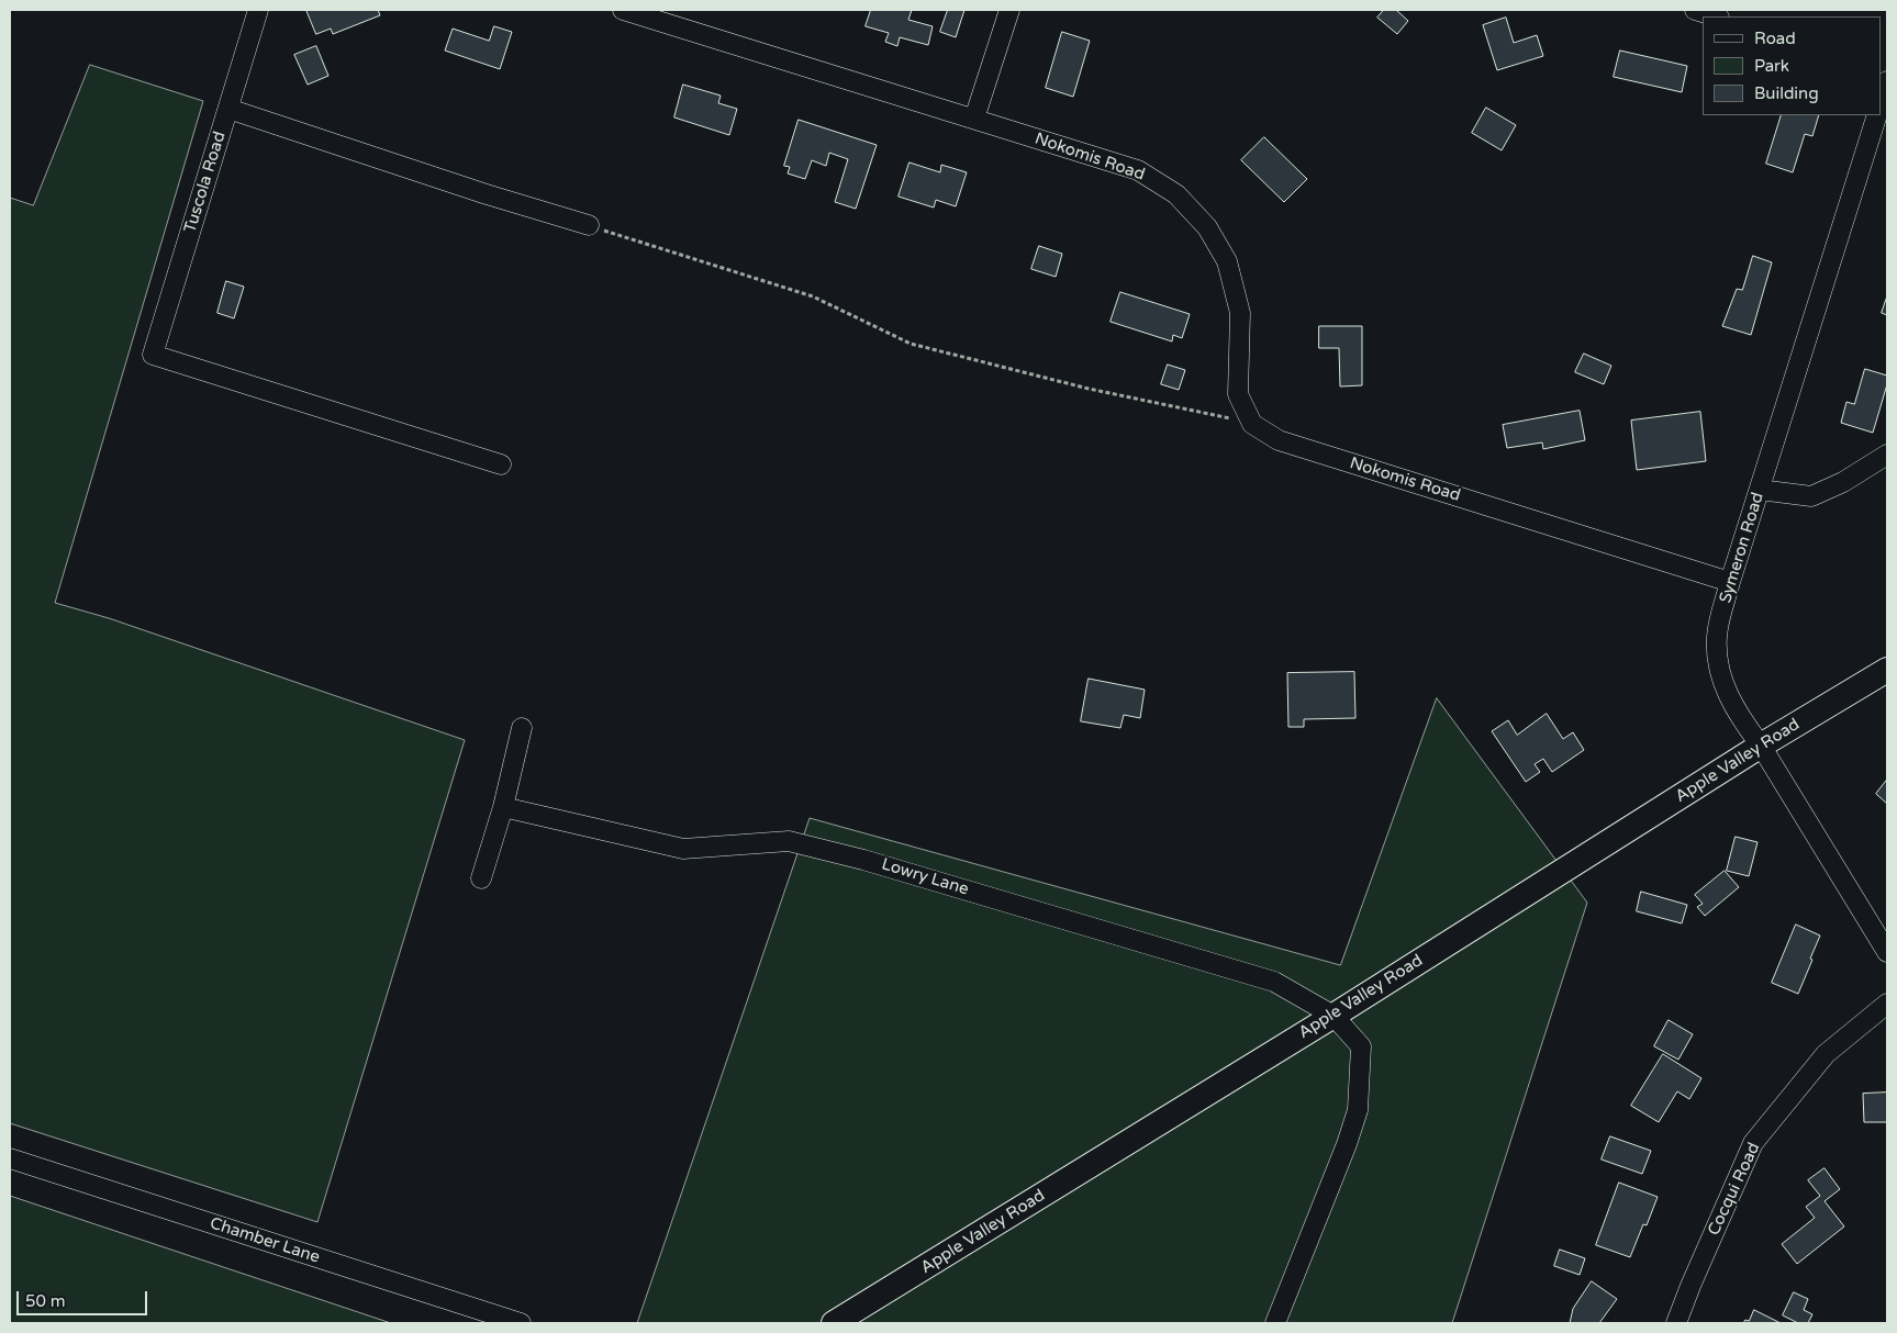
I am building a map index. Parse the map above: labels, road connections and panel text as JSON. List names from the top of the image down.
{
  "streets": {
    "main road": ["Apple Valley Road"],
    "street": [
      "Nokomis Road",
      "Tuscola Road",
      "Symeron Road",
      "Lowry Lane",
      "Cocqui Road",
      "Chamber Lane"
    ]
  },
  "crossings": [
    ["Nokomis Road", "Symeron Road"],
    ["Symeron Road", "Apple Valley Road"],
    ["Apple Valley Road", "Lowry Lane"]
  ],
  "legend": ["Road", "Park", "Building"],
  "scale_bar": "50 m"
}
